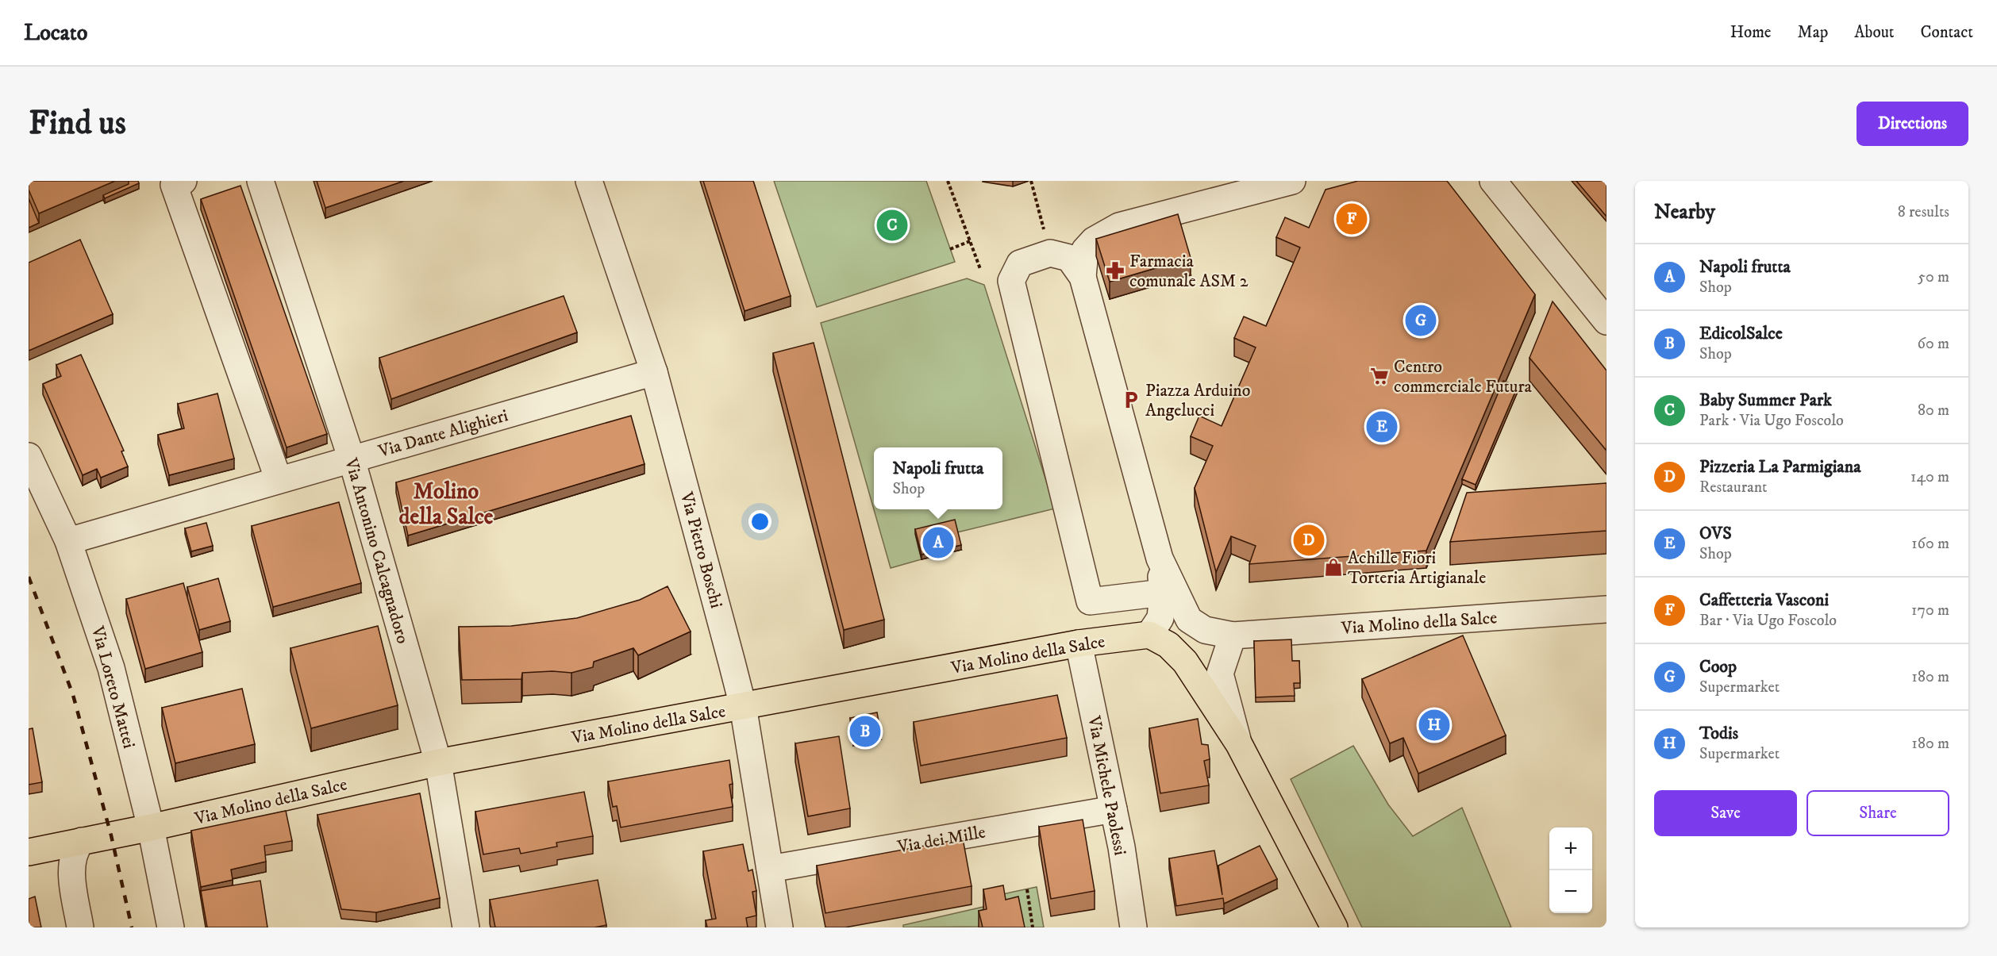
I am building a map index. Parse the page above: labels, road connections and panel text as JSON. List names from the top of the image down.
{
  "streets": {
    "main road": ["Via Molino della Salce"],
    "street": [
      "Via Dante Alighieri",
      "Via Pietro Boschi",
      "Via Antonino Calcagnadoro",
      "Via Loreto Mattei",
      "Via Michele Paolessi",
      "Via dei Mille"
    ]
  },
  "crossings": [
    ["Via Dante Alighieri", "Via Pietro Boschi"],
    ["Via Dante Alighieri", "Via Antonino Calcagnadoro"],
    ["Via Dante Alighieri", "Via Loreto Mattei"],
    ["Via Pietro Boschi", "Via Molino della Salce"],
    ["Via Pietro Boschi", "Via dei Mille"],
    ["Via Antonino Calcagnadoro", "Via Molino della Salce"],
    ["Via Molino della Salce", "Via Loreto Mattei"],
    ["Via Molino della Salce", "Via Michele Paolessi"],
    ["Via Michele Paolessi", "Via dei Mille"]
  ],
  "districts": ["Molino della Salce"],
  "places": {
    "pharmacy": ["Farmacia comunale ASM 2"],
    "supermarket": ["Centro commerciale Futura"],
    "parking": ["Piazza Arduino Angelucci"],
    "shop": ["Achille Fiori Torteria Artigianale"]
  },
  "page": {
    "header": "Locato",
    "nav": [
      "Home",
      "Map",
      "About",
      "Contact"
    ],
    "buttons": [
      "Directions",
      ["Save", "Share"]
    ],
    "title": "Find us",
    "heading": ["Nearby", "8 results"],
    "pins": [
      "F",
      "C",
      "G",
      "E",
      "D",
      "A",
      "H",
      "B"
    ],
    "list": [
      {
        "mark": "A",
        "name": "Napoli frutta",
        "note": "Shop",
        "value": "50 m"
      },
      {
        "mark": "B",
        "name": "EdicolSalce",
        "note": "Shop",
        "value": "60 m"
      },
      {
        "mark": "C",
        "name": "Baby Summer Park",
        "note": "Park · Via Ugo Foscolo",
        "value": "80 m"
      },
      {
        "mark": "D",
        "name": "Pizzeria La Parmigiana",
        "note": "Restaurant",
        "value": "140 m"
      },
      {
        "mark": "E",
        "name": "OVS",
        "note": "Shop",
        "value": "160 m"
      },
      {
        "mark": "F",
        "name": "Caffetteria Vasconi",
        "note": "Bar · Via Ugo Foscolo",
        "value": "170 m"
      },
      {
        "mark": "G",
        "name": "Coop",
        "note": "Supermarket",
        "value": "180 m"
      },
      {
        "mark": "H",
        "name": "Todis",
        "note": "Supermarket",
        "value": "180 m"
      }
    ],
    "popup": ["Napoli frutta", "Shop"],
    "map_buttons": ["+", "−"]
  }
}
